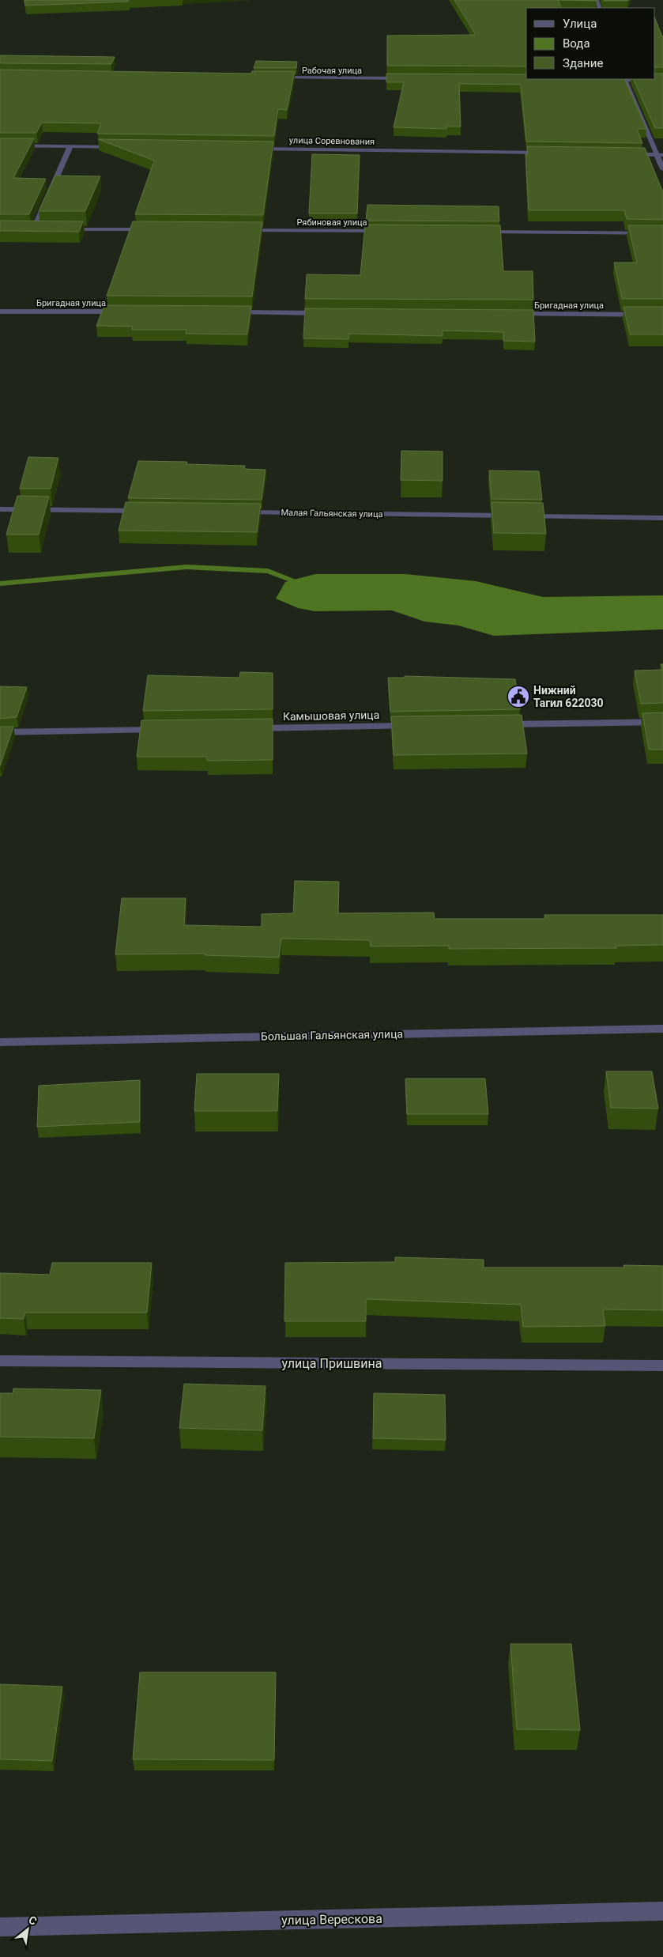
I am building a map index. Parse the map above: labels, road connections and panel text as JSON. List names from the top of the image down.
{
  "streets": {
    "street": [
      "Рабочая улица",
      "улица Соревнования",
      "Рябиновая улица",
      "Бригадная улица",
      "Малая Гальянская улица",
      "Камышовая улица",
      "Большая Гальянская улица",
      "улица Пришвина",
      "улица Верескова"
    ]
  },
  "places": {
    "public building": ["Нижний Тагил 622030"]
  },
  "legend": ["Улица", "Вода", "Здание"],
  "north": "top right"
}
